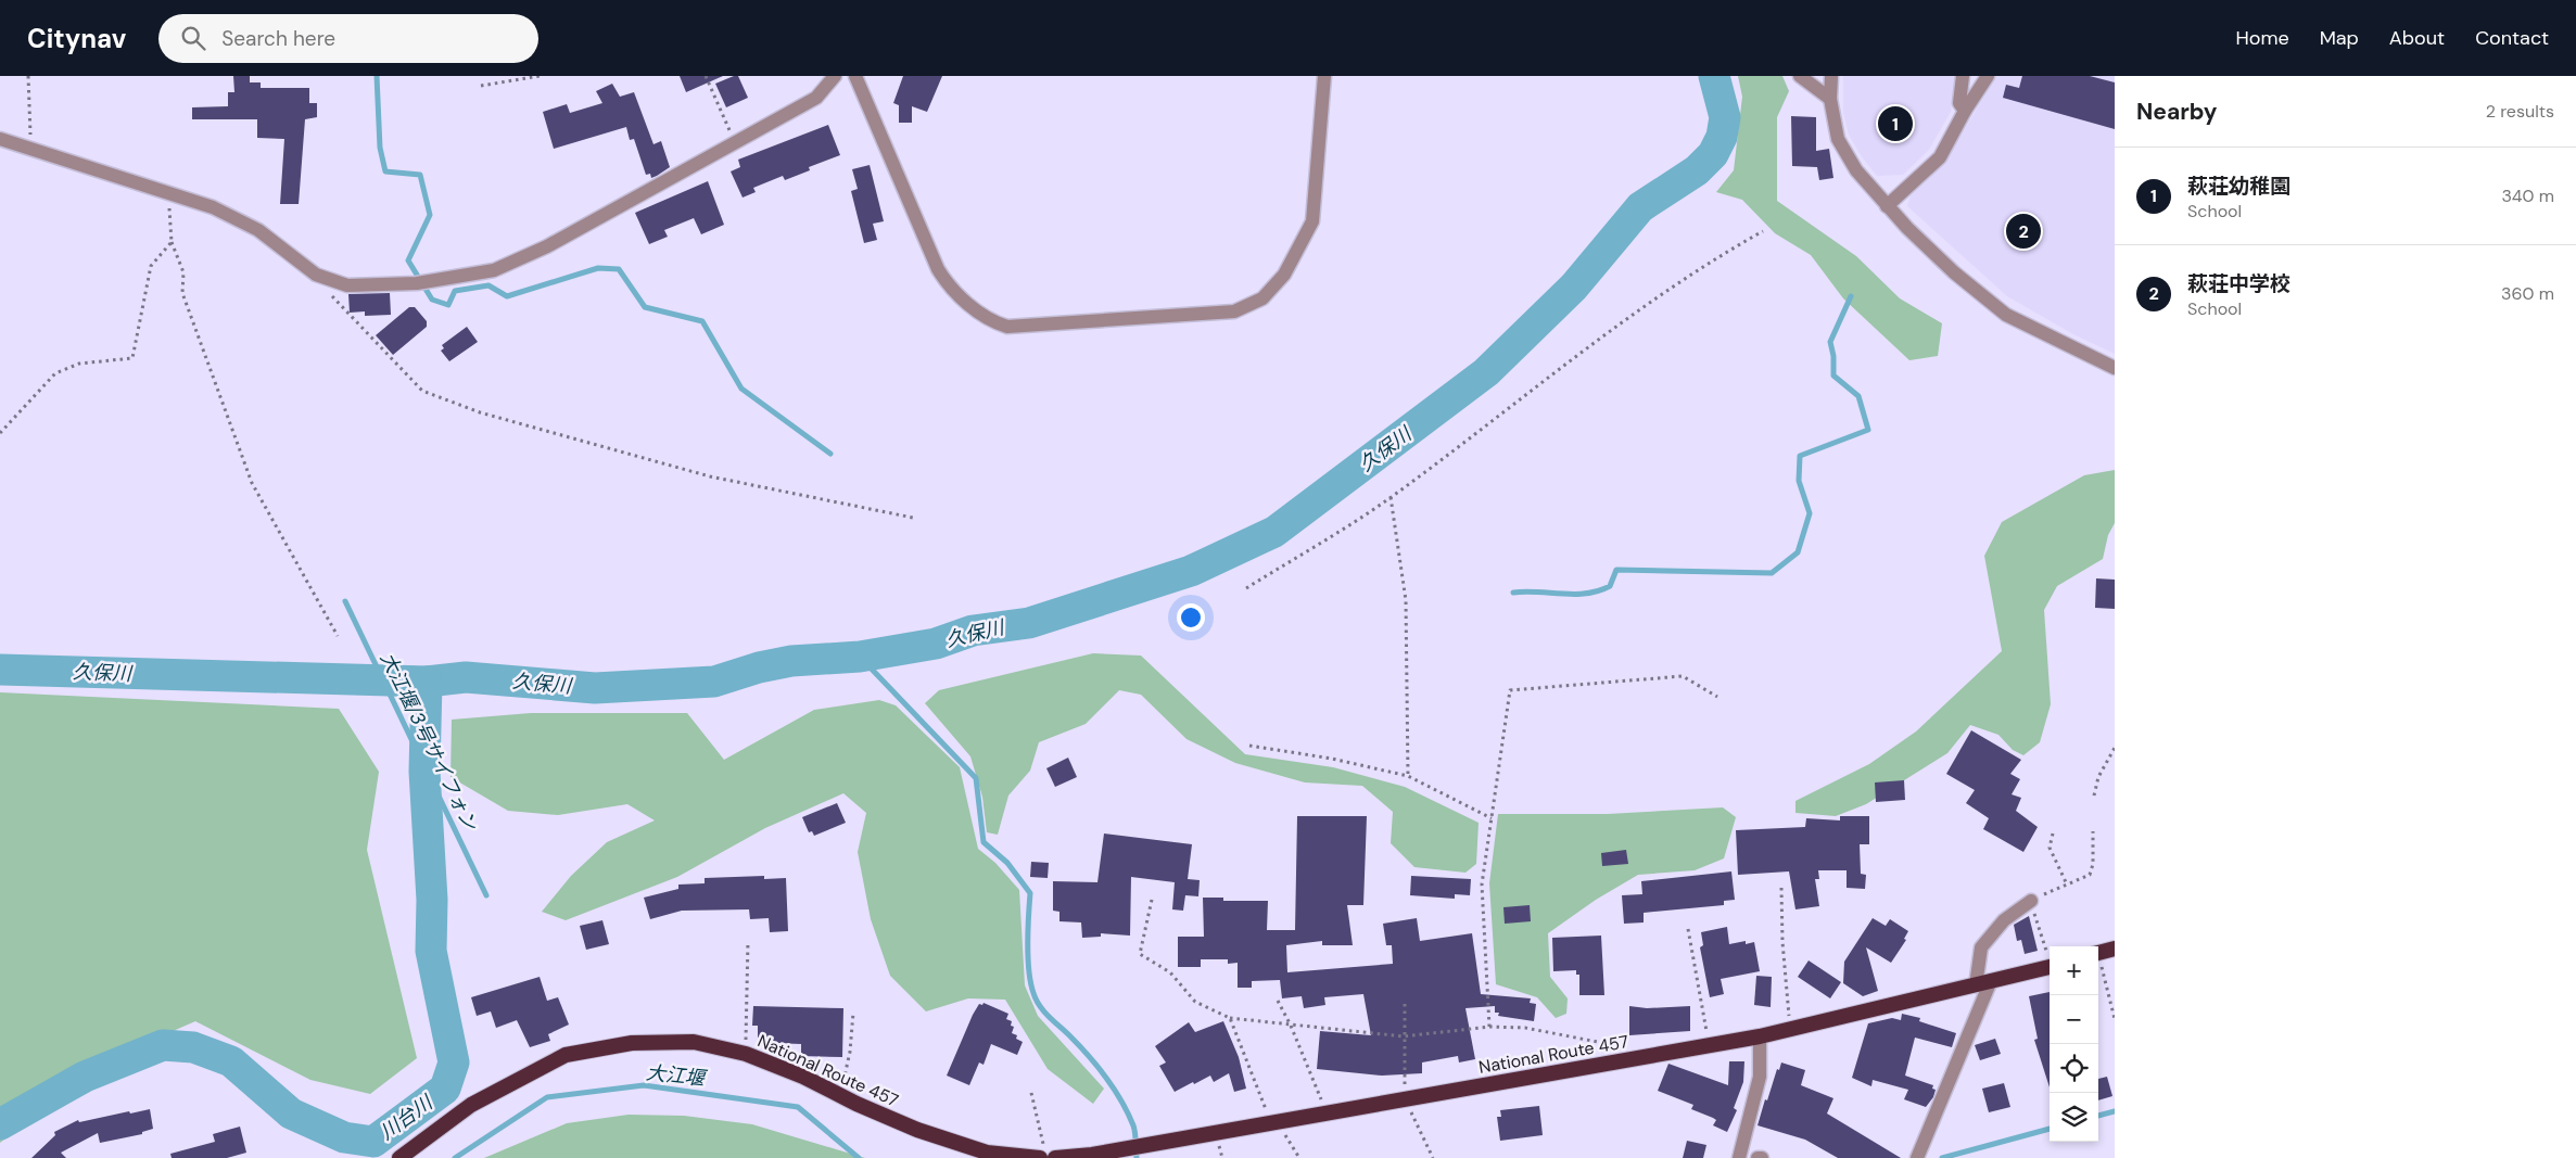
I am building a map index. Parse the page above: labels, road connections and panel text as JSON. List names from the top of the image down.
{
  "streets": {
    "highway": ["National Route 457"]
  },
  "water": [
    "久保川",
    "大江堰/3号サイフォン",
    "大江堰",
    "川台川"
  ],
  "page": {
    "header": "Citynav",
    "search": "Search here",
    "nav": [
      "Home",
      "Map",
      "About",
      "Contact"
    ],
    "heading": ["Nearby", "2 results"],
    "pins": ["1", "2"],
    "list": [
      {
        "mark": "1",
        "name": "萩荘幼稚園",
        "note": "School",
        "value": "340 m"
      },
      {
        "mark": "2",
        "name": "萩荘中学校",
        "note": "School",
        "value": "360 m"
      }
    ],
    "map_buttons": ["+", "−"]
  }
}
